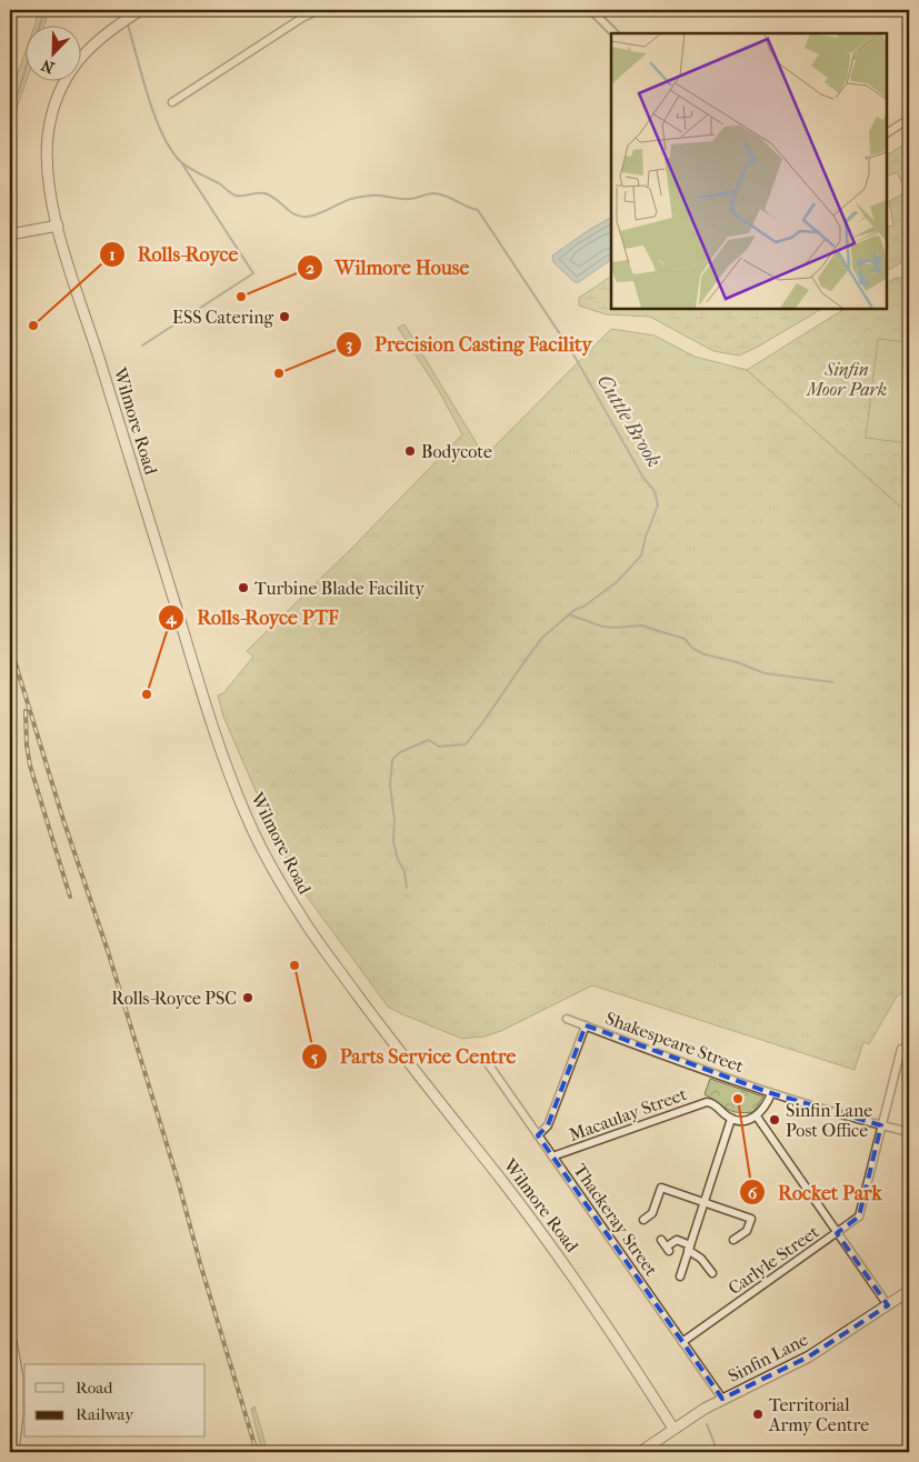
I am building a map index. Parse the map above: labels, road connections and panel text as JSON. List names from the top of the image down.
{
  "streets": {
    "street": [
      "Wilmore Road",
      "Shakespeare Street",
      "Macaulay Street",
      "Thackeray Street",
      "Carlyle Street",
      "Sinfin Lane"
    ]
  },
  "crossings": [
    ["Wilmore Road", "Sinfin Lane"],
    ["Shakespeare Street", "Carlyle Street"],
    ["Macaulay Street", "Thackeray Street"],
    ["Thackeray Street", "Carlyle Street"],
    ["Thackeray Street", "Sinfin Lane"]
  ],
  "water": ["Cuttle Brook"],
  "parks": ["Sinfin Moor Park"],
  "places": [
    "Wilmore House",
    "ESS Catering",
    "Rolls-Royce",
    "Precision Casting Facility",
    "Bodycote",
    "Turbine Blade Facility",
    "Rolls-Royce PTF",
    "Parts Service Centre",
    "Rolls-Royce PSC",
    "Rocket Park",
    "Sinfin Lane Post Office",
    "Territorial Army Centre"
  ],
  "legend": ["Road", "Railway"],
  "north": "bottom left"
}
